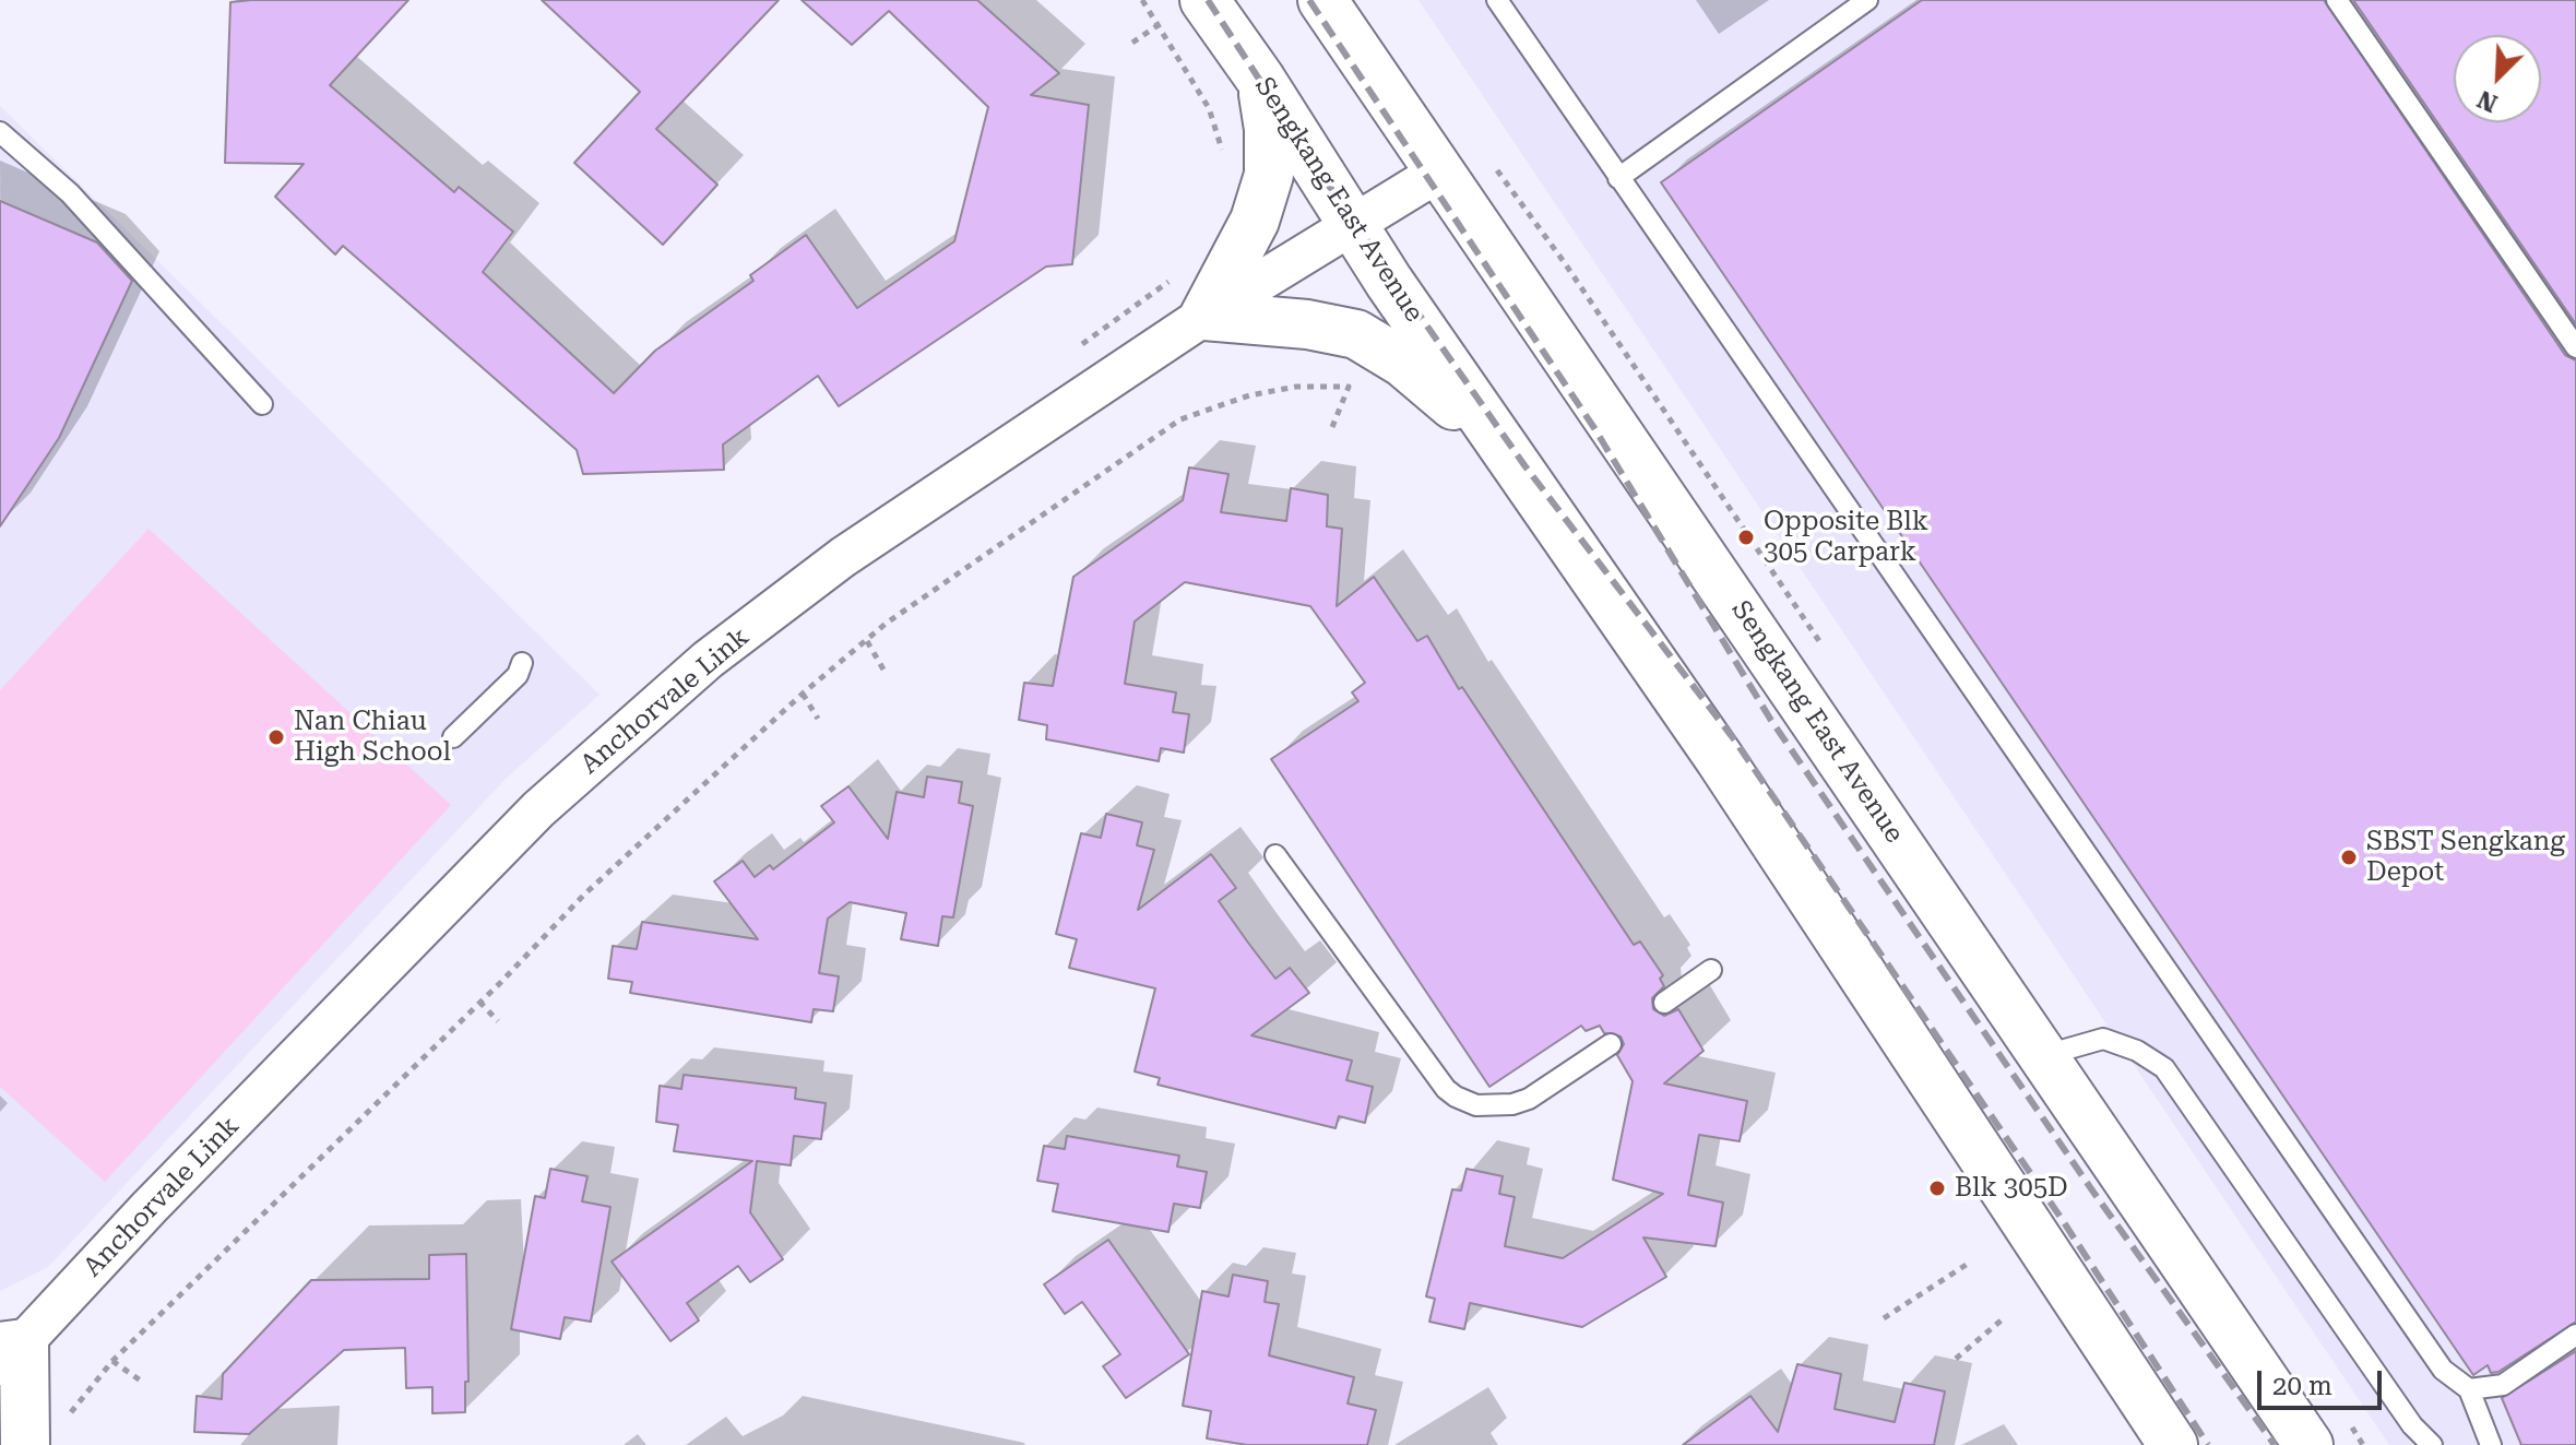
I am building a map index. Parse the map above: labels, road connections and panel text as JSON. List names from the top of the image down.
{
  "streets": {
    "main road": ["Sengkang East Avenue"],
    "street": ["Anchorvale Link"]
  },
  "crossings": [
    ["Sengkang East Avenue", "Anchorvale Link"]
  ],
  "places": [
    "Opposite Blk 305 Carpark",
    "Nan Chiau High School",
    "SBST Sengkang Depot",
    "Blk 305D"
  ],
  "scale_bar": "20 m",
  "north": "bottom left"
}
